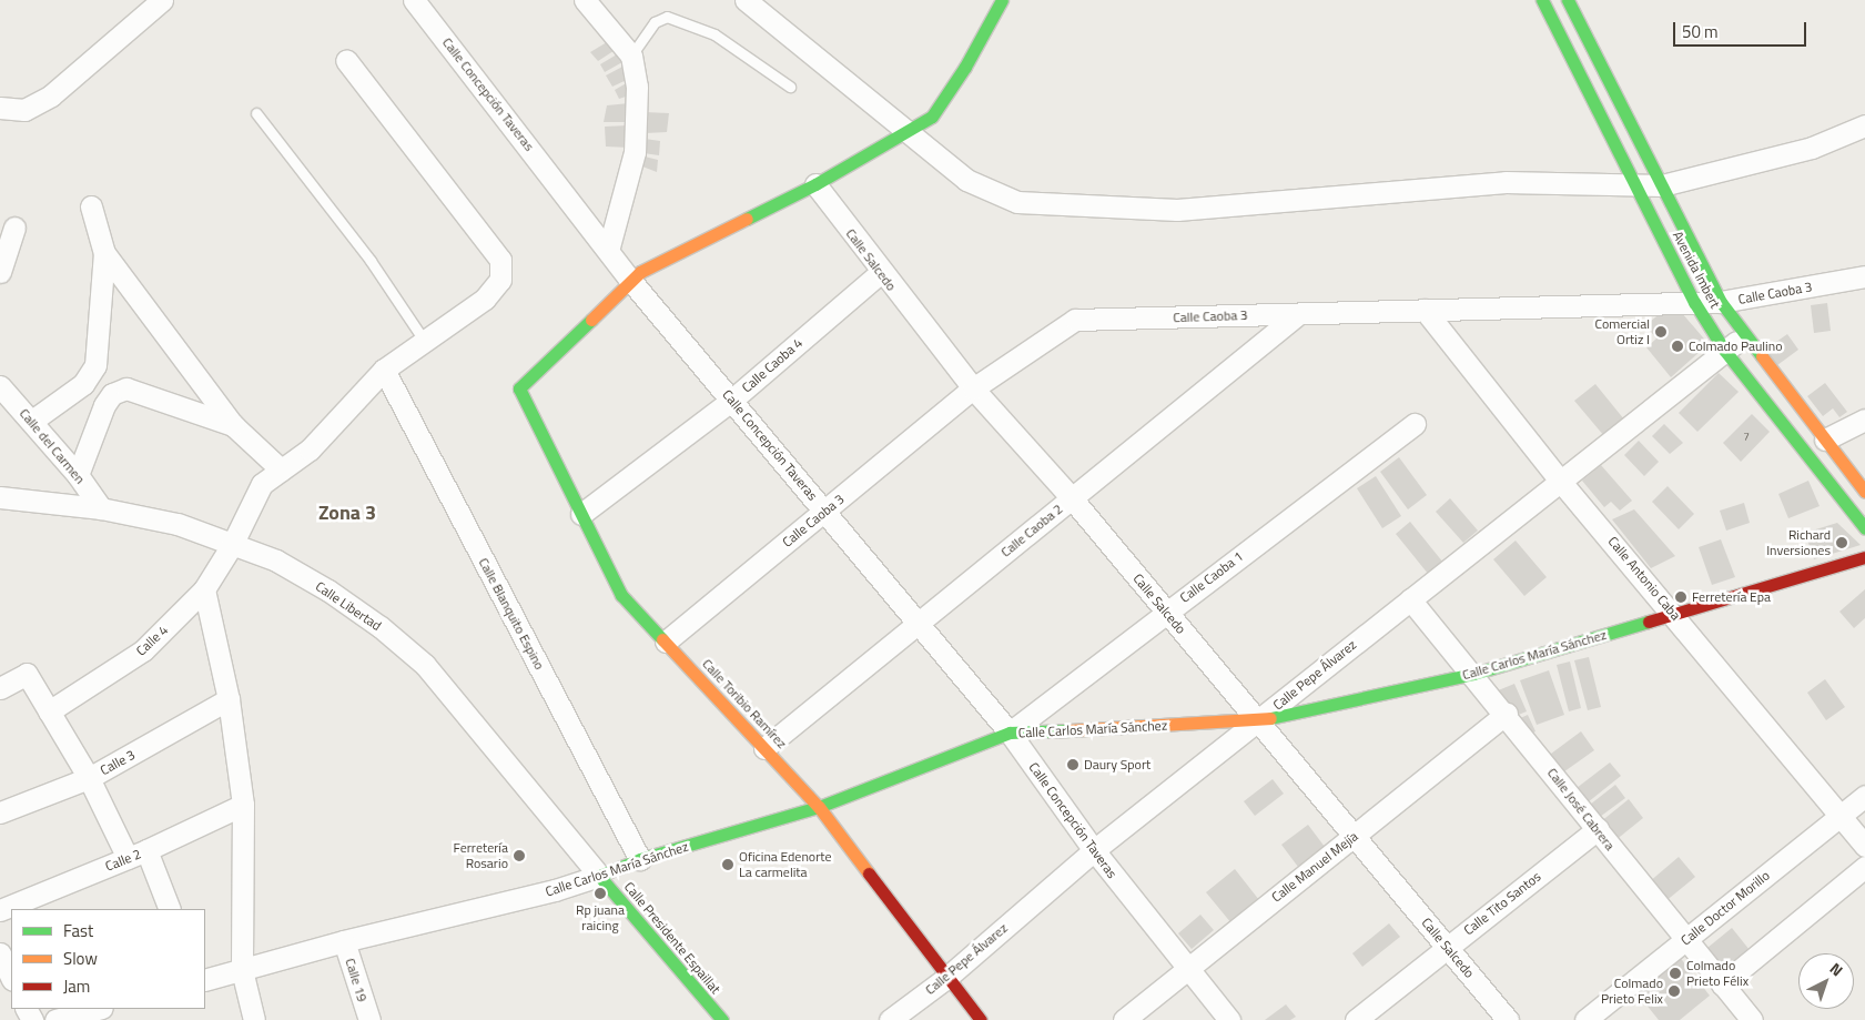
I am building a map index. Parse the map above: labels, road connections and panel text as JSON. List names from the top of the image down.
{
  "streets": {
    "street": [
      "Calle Concepción Taveras",
      "Calle Salcedo",
      "Avenida Imbert",
      "Calle Caoba 3",
      "Calle Caoba 4",
      "Calle del Carmen",
      "Calle Caoba 2",
      "Calle Caoba 1",
      "Calle Antonio Caba",
      "Calle Libertad",
      "Calle Blanquito Espino",
      "Calle 4",
      "Calle Carlos María Sánchez",
      "Calle Pepe Álvarez",
      "Calle Toribio Ramírez",
      "Calle 3",
      "Calle José Cabrera",
      "Calle 2",
      "Calle Manuel Mejía",
      "Calle Tito Santos",
      "Calle Doctor Morillo",
      "Calle Presidente Espaillat",
      "Calle 19"
    ]
  },
  "crossings": [
    ["Calle Concepción Taveras", "Calle Caoba 3"],
    ["Calle Concepción Taveras", "Calle Caoba 4"],
    ["Calle Concepción Taveras", "Calle Caoba 2"],
    ["Calle Concepción Taveras", "Calle Caoba 1"],
    ["Calle Concepción Taveras", "Calle Carlos María Sánchez"],
    ["Calle Concepción Taveras", "Calle Pepe Álvarez"],
    ["Calle Concepción Taveras", "Calle Toribio Ramírez"],
    ["Calle Concepción Taveras", "Calle Manuel Mejía"],
    ["Calle Salcedo", "Calle Caoba 3"],
    ["Calle Salcedo", "Calle Caoba 4"],
    ["Calle Salcedo", "Calle Caoba 2"],
    ["Calle Salcedo", "Calle Caoba 1"],
    ["Calle Salcedo", "Calle Carlos María Sánchez"],
    ["Calle Salcedo", "Calle Pepe Álvarez"],
    ["Calle Salcedo", "Calle Manuel Mejía"],
    ["Calle Salcedo", "Calle Tito Santos"],
    ["Avenida Imbert", "Calle Caoba 3"],
    ["Avenida Imbert", "Calle Pepe Álvarez"],
    ["Calle Caoba 3", "Calle Caoba 2"],
    ["Calle Caoba 3", "Calle Antonio Caba"],
    ["Calle Caoba 3", "Calle Toribio Ramírez"],
    ["Calle Caoba 4", "Calle Toribio Ramírez"],
    ["Calle del Carmen", "Calle Libertad"],
    ["Calle Caoba 2", "Calle Toribio Ramírez"],
    ["Calle Caoba 1", "Calle Carlos María Sánchez"],
    ["Calle Antonio Caba", "Calle Carlos María Sánchez"],
    ["Calle Antonio Caba", "Calle Pepe Álvarez"],
    ["Calle Antonio Caba", "Calle Doctor Morillo"],
    ["Calle Libertad", "Calle 4"],
    ["Calle Libertad", "Calle Carlos María Sánchez"],
    ["Calle Libertad", "Calle Presidente Espaillat"],
    ["Calle Blanquito Espino", "Calle 4"],
    ["Calle Blanquito Espino", "Calle Carlos María Sánchez"],
    ["Calle Carlos María Sánchez", "Calle Pepe Álvarez"],
    ["Calle Carlos María Sánchez", "Calle Toribio Ramírez"],
    ["Calle Carlos María Sánchez", "Calle José Cabrera"],
    ["Calle Carlos María Sánchez", "Calle Presidente Espaillat"],
    ["Calle Carlos María Sánchez", "Calle 19"],
    ["Calle Pepe Álvarez", "Calle Toribio Ramírez"],
    ["Calle Pepe Álvarez", "Calle José Cabrera"],
    ["Calle José Cabrera", "Calle Manuel Mejía"],
    ["Calle José Cabrera", "Calle Tito Santos"],
    ["Calle José Cabrera", "Calle Doctor Morillo"]
  ],
  "districts": ["Zona 3"],
  "places": [
    "Comercial Ortiz I",
    "Colmado Paulino",
    "Richard Inversiones",
    "Ferretería Epa",
    "Daury Sport",
    "Ferretería Rosario",
    "Oficina Edenorte La carmelita",
    "Rp juana raicing",
    "Colmado Prieto Félix",
    "Colmado Prieto Felix"
  ],
  "house_numbers": ["7"],
  "legend": ["Fast", "Slow", "Jam"],
  "scale_bar": "50 m",
  "north": "top right"
}
